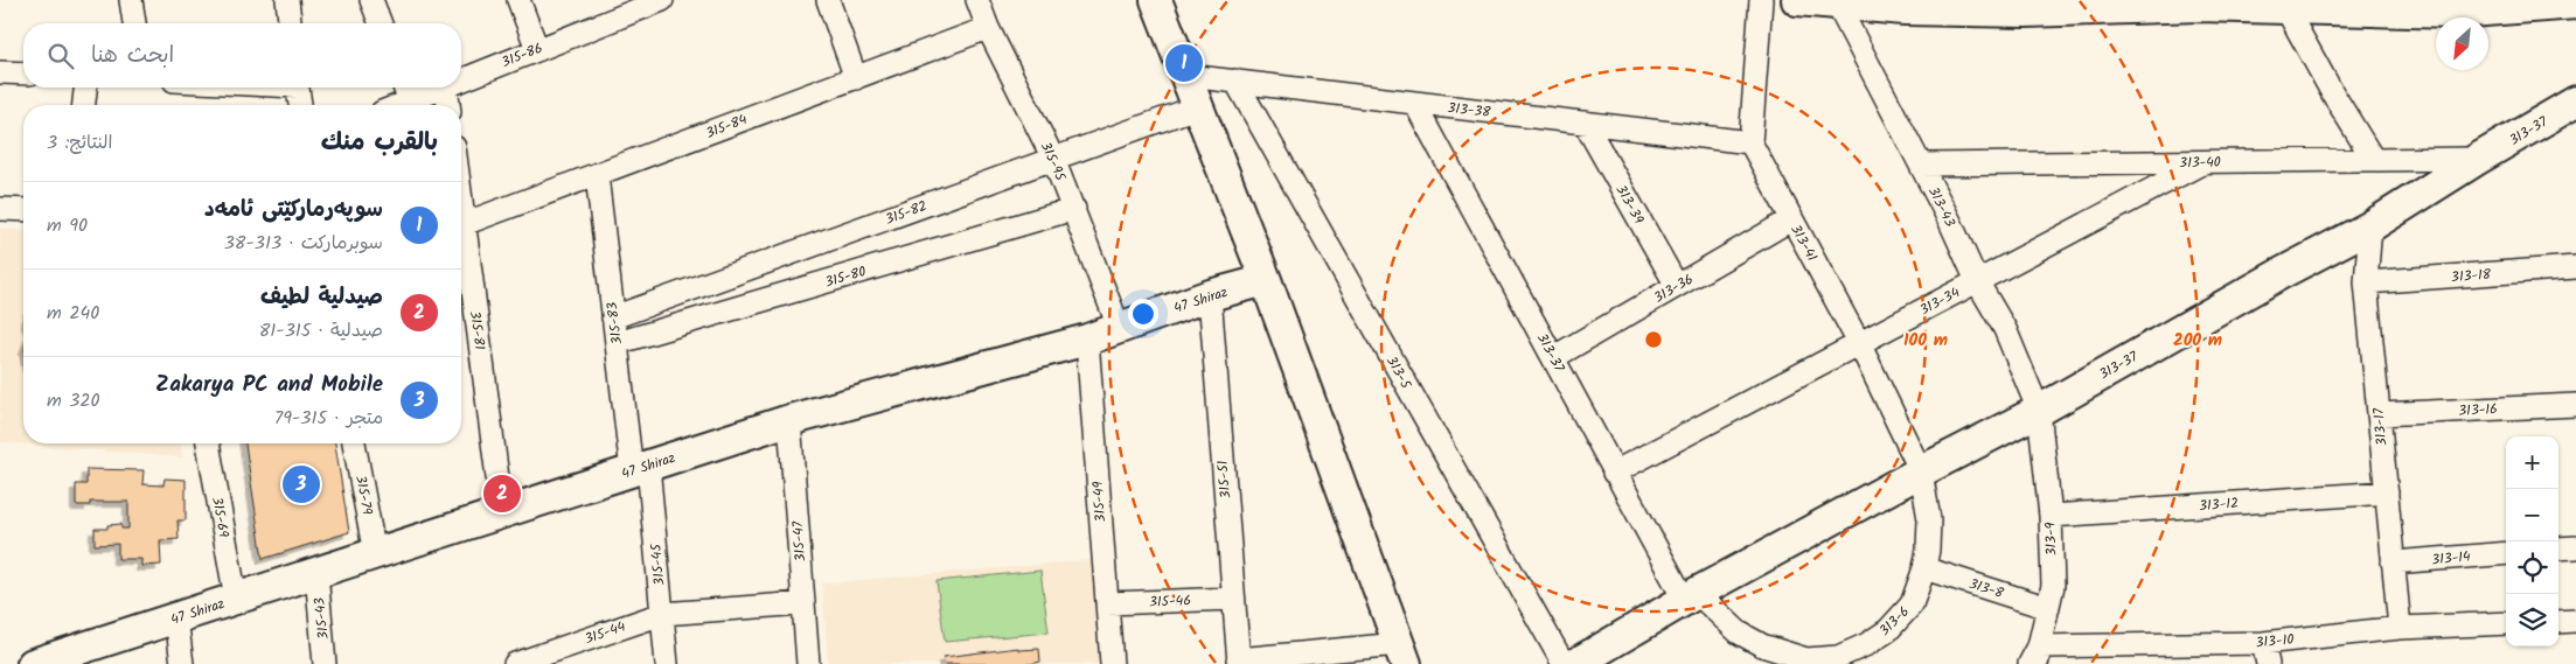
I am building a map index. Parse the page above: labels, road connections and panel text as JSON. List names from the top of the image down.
{
  "streets": {
    "street": [
      "315-86",
      "313-38",
      "315-84",
      "313-37",
      "315-95",
      "313-40",
      "313-39",
      "313-43",
      "315-82",
      "313-41",
      "313-18",
      "315-80",
      "313-36",
      "47 Shiraz",
      "313-34",
      "315-83",
      "315-81",
      "313-5",
      "313-16",
      "313-17",
      "315-51",
      "315-79",
      "315-49",
      "313-12",
      "315-69",
      "313-9",
      "315-47",
      "313-14",
      "315-45",
      "313-8",
      "315-46",
      "315-43",
      "313-6",
      "315-44",
      "313-10"
    ]
  },
  "crossings": [
    ["313-38", "313-37"],
    ["313-38", "313-39"],
    ["313-38", "313-41"],
    ["313-38", "313-5"],
    ["315-84", "315-95"],
    ["315-84", "315-83"],
    ["315-84", "315-81"],
    ["313-37", "313-40"],
    ["313-37", "313-43"],
    ["313-37", "313-41"],
    ["313-37", "313-36"],
    ["313-37", "313-34"],
    ["313-37", "313-17"],
    ["313-37", "313-9"],
    ["313-37", "313-6"],
    ["315-95", "315-82"],
    ["315-95", "315-80"],
    ["315-95", "47 Shiraz"],
    ["313-40", "313-43"],
    ["313-40", "313-34"],
    ["313-39", "313-36"],
    ["313-43", "313-34"],
    ["313-43", "313-9"],
    ["315-82", "315-83"],
    ["313-41", "313-36"],
    ["313-41", "313-34"],
    ["313-41", "313-6"],
    ["313-18", "313-17"],
    ["315-80", "315-83"],
    ["47 Shiraz", "315-83"],
    ["47 Shiraz", "315-81"],
    ["47 Shiraz", "315-51"],
    ["47 Shiraz", "315-79"],
    ["47 Shiraz", "315-49"],
    ["47 Shiraz", "315-69"],
    ["47 Shiraz", "315-47"],
    ["47 Shiraz", "315-45"],
    ["47 Shiraz", "315-43"],
    ["315-83", "315-45"],
    ["313-16", "313-17"],
    ["313-17", "313-12"],
    ["313-17", "313-14"],
    ["313-17", "313-10"],
    ["315-51", "315-46"],
    ["315-49", "315-46"],
    ["313-12", "313-9"],
    ["313-9", "313-8"],
    ["313-9", "313-10"],
    ["315-47", "315-44"],
    ["315-45", "315-44"],
    ["313-8", "313-6"]
  ],
  "north": "bottom left",
  "page": {
    "search": "ابحث هنا",
    "pins": ["1", "3", "2"],
    "heading": ["بالقرب منك", "النتائج: 3"],
    "list": [
      {
        "mark": "1",
        "name": "سوپەرمارکێتی ئامەد",
        "note": "سوبرماركت · 313-38",
        "value": "90 m"
      },
      {
        "mark": "2",
        "name": "صیدلیة لطیف",
        "note": "صيدلية · 315-81",
        "value": "240 m"
      },
      {
        "mark": "3",
        "name": "Zakarya PC and Mobile",
        "note": "متجر · 315-79",
        "value": "320 m"
      }
    ],
    "map_buttons": ["+", "−"]
  },
  "rings": ["100 m", "200 m"]
}
